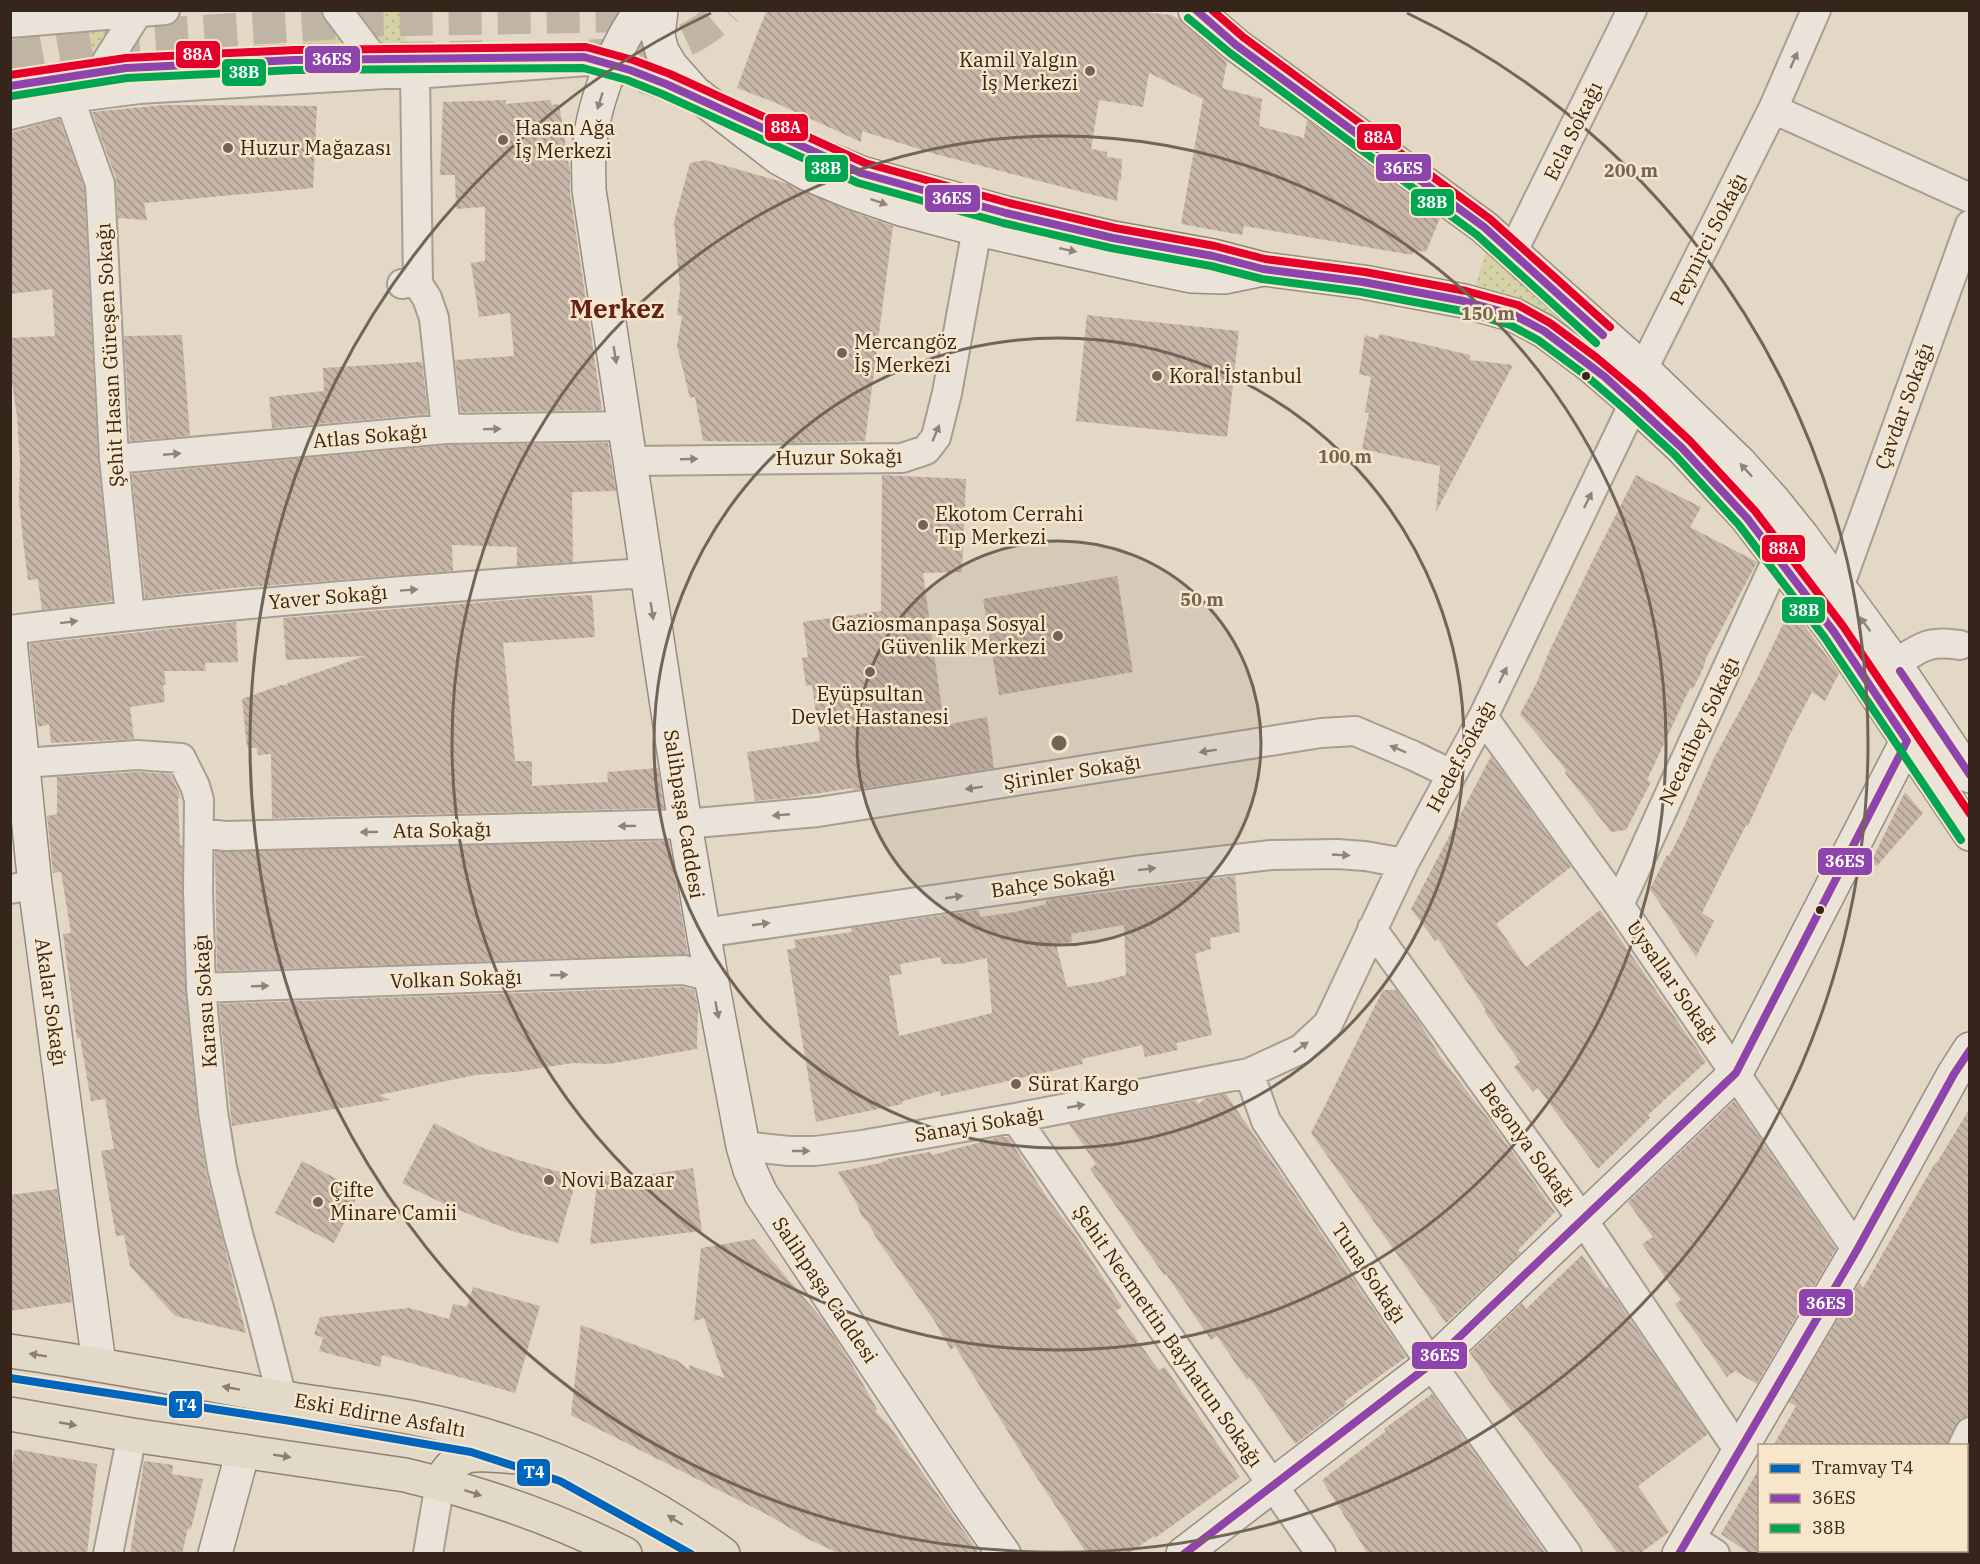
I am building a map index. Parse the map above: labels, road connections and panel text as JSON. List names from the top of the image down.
{
  "streets": {
    "main road": ["Salihpaşa Caddesi", "Akalar Sokağı", "Eski Edirne Asfaltı"],
    "street": [
      "Ecla Sokağı",
      "Peynirci Sokağı",
      "Şehit Hasan Güreşen Sokağı",
      "Çavdar Sokağı",
      "Atlas Sokağı",
      "Huzur Sokağı",
      "Yaver Sokağı",
      "Necatibey Sokağı",
      "Hedef Sokağı",
      "Şirinler Sokağı",
      "Ata Sokağı",
      "Bahçe Sokağı",
      "Volkan Sokağı",
      "Uysallar Sokağı",
      "Karasu Sokağı",
      "Sanayi Sokağı",
      "Begonya Sokağı",
      "Tuna Sokağı",
      "Şehit Necmettin Bayhatun Sokağı"
    ]
  },
  "crossings": [
    ["Şehit Hasan Güreşen Sokağı", "Atlas Sokağı"],
    ["Şehit Hasan Güreşen Sokağı", "Yaver Sokağı"],
    ["Atlas Sokağı", "Salihpaşa Caddesi"],
    ["Huzur Sokağı", "Salihpaşa Caddesi"],
    ["Yaver Sokağı", "Salihpaşa Caddesi"],
    ["Necatibey Sokağı", "Uysallar Sokağı"],
    ["Hedef Sokağı", "Şirinler Sokağı"],
    ["Hedef Sokağı", "Bahçe Sokağı"],
    ["Hedef Sokağı", "Uysallar Sokağı"],
    ["Hedef Sokağı", "Sanayi Sokağı"],
    ["Hedef Sokağı", "Begonya Sokağı"],
    ["Hedef Sokağı", "Tuna Sokağı"],
    ["Şirinler Sokağı", "Salihpaşa Caddesi"],
    ["Şirinler Sokağı", "Ata Sokağı"],
    ["Salihpaşa Caddesi", "Ata Sokağı"],
    ["Salihpaşa Caddesi", "Bahçe Sokağı"],
    ["Salihpaşa Caddesi", "Volkan Sokağı"],
    ["Salihpaşa Caddesi", "Sanayi Sokağı"],
    ["Ata Sokağı", "Karasu Sokağı"],
    ["Volkan Sokağı", "Karasu Sokağı"],
    ["Karasu Sokağı", "Akalar Sokağı"],
    ["Karasu Sokağı", "Eski Edirne Asfaltı"],
    ["Akalar Sokağı", "Eski Edirne Asfaltı"],
    ["Sanayi Sokağı", "Tuna Sokağı"],
    ["Sanayi Sokağı", "Şehit Necmettin Bayhatun Sokağı"]
  ],
  "one_way": [
    "Atlas Sokağı",
    "Yaver Sokağı",
    "Hedef Sokağı",
    "Şirinler Sokağı",
    "Salihpaşa Caddesi",
    "Ata Sokağı",
    "Bahçe Sokağı",
    "Volkan Sokağı",
    "Sanayi Sokağı"
  ],
  "districts": ["Merkez"],
  "places": [
    "Kamil Yalgın İş Merkezi",
    "Hasan Ağa İş Merkezi",
    "Huzur Mağazası",
    "Mercangöz İş Merkezi",
    "Koral İstanbul",
    "Ekotom Cerrahi Tıp Merkezi",
    "Gaziosmanpaşa Sosyal Güvenlik Merkezi",
    "Eyüpsultan Devlet Hastanesi",
    "Sürat Kargo",
    "Novi Bazaar",
    "Çifte Minare Camii"
  ],
  "lines": [
    "transit line 36ES",
    "transit line 88A",
    "transit line 38B",
    "tram line T4"
  ],
  "legend": ["Tramvay T4", "36ES", "38B"],
  "rings": [
    "200 m",
    "150 m",
    "100 m",
    "50 m"
  ]
}
